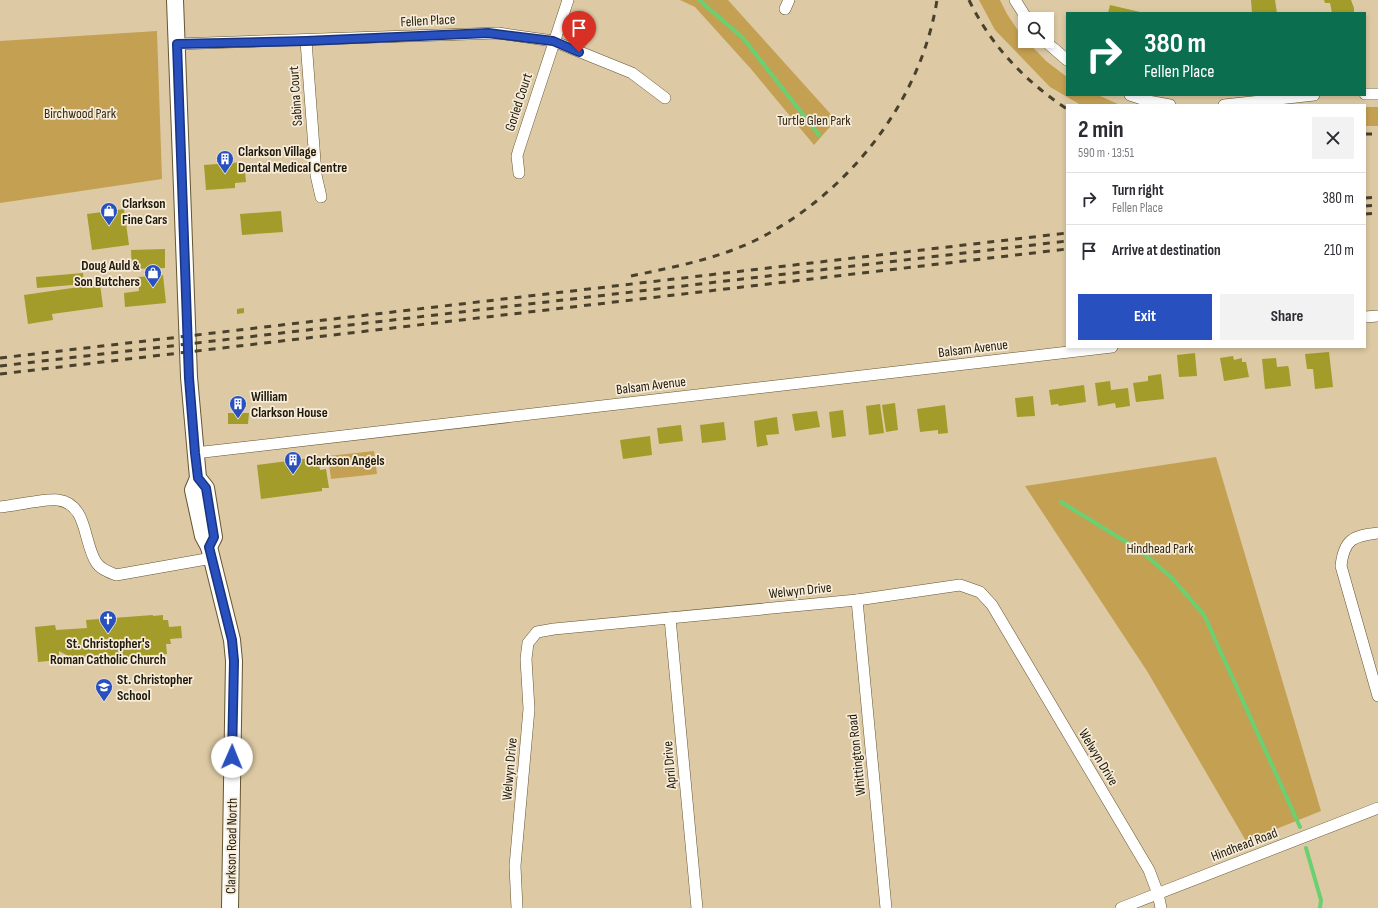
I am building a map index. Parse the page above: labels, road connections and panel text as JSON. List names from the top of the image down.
{
  "streets": {
    "street": [
      "Fellen Place",
      "Sabina Court",
      "Gorled Court",
      "Balsam Avenue",
      "Welwyn Drive",
      "Whittington Road",
      "April Drive",
      "Hindhead Road",
      "Clarkson Road North"
    ]
  },
  "crossings": [
    ["Fellen Place", "Sabina Court"],
    ["Fellen Place", "Gorled Court"],
    ["Fellen Place", "Clarkson Road North"],
    ["Balsam Avenue", "Clarkson Road North"],
    ["Welwyn Drive", "Whittington Road"],
    ["Welwyn Drive", "April Drive"],
    ["Welwyn Drive", "Hindhead Road"]
  ],
  "parks": ["Birchwood Park", "Turtle Glen Park", "Hindhead Park"],
  "places": {
    "building": ["Clarkson Village Dental Medical Centre", "William Clarkson House", "Clarkson Angels"],
    "shop": ["Clarkson Fine Cars", "Doug Auld & Son Butchers"],
    "church": ["St. Christopher's Roman Catholic Church"],
    "school or university": ["St. Christopher School"]
  },
  "page": {
    "turn": ["380 m", "Fellen Place"],
    "heading": ["2 min", "590 m · 13:51"],
    "list": [
      {
        "name": "Turn right",
        "note": "Fellen Place",
        "value": "380 m"
      },
      {
        "name": "Arrive at destination",
        "value": "210 m"
      }
    ],
    "buttons": ["Exit", "Share"]
  }
}
